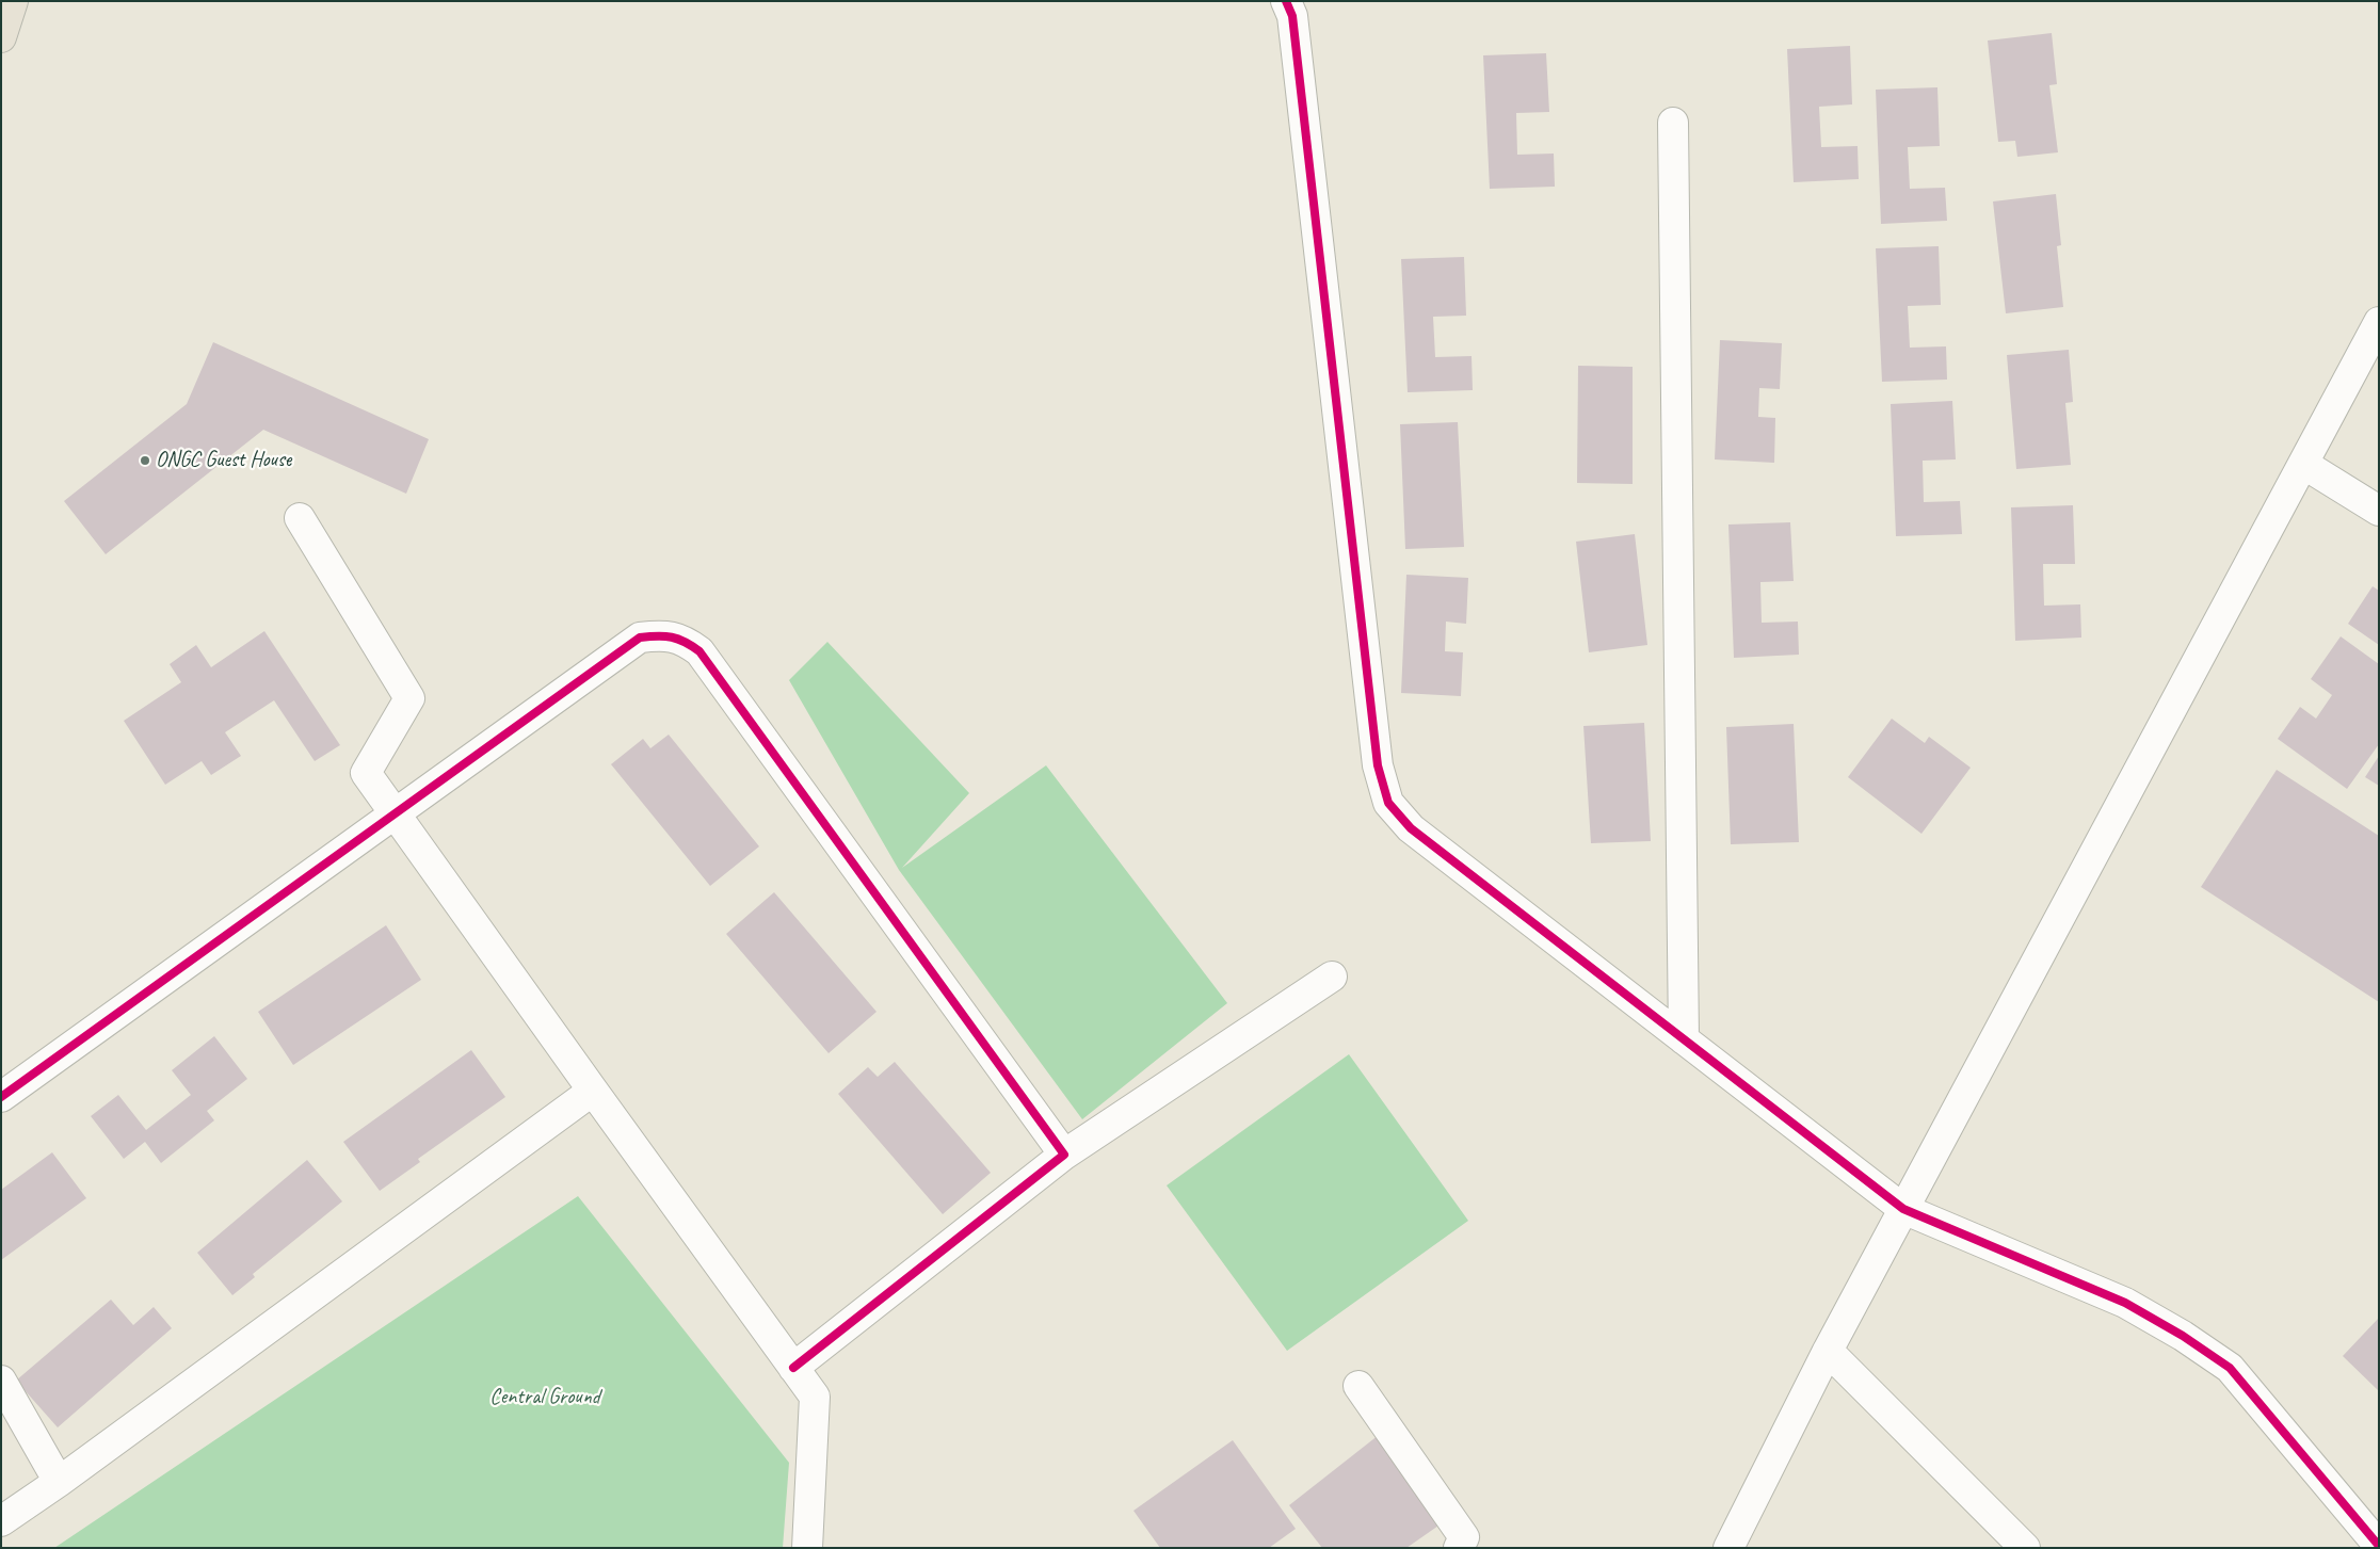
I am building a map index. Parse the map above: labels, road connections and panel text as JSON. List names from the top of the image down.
{
  "parks": ["Central Ground"],
  "places": ["ONGC Guest House"]
}
